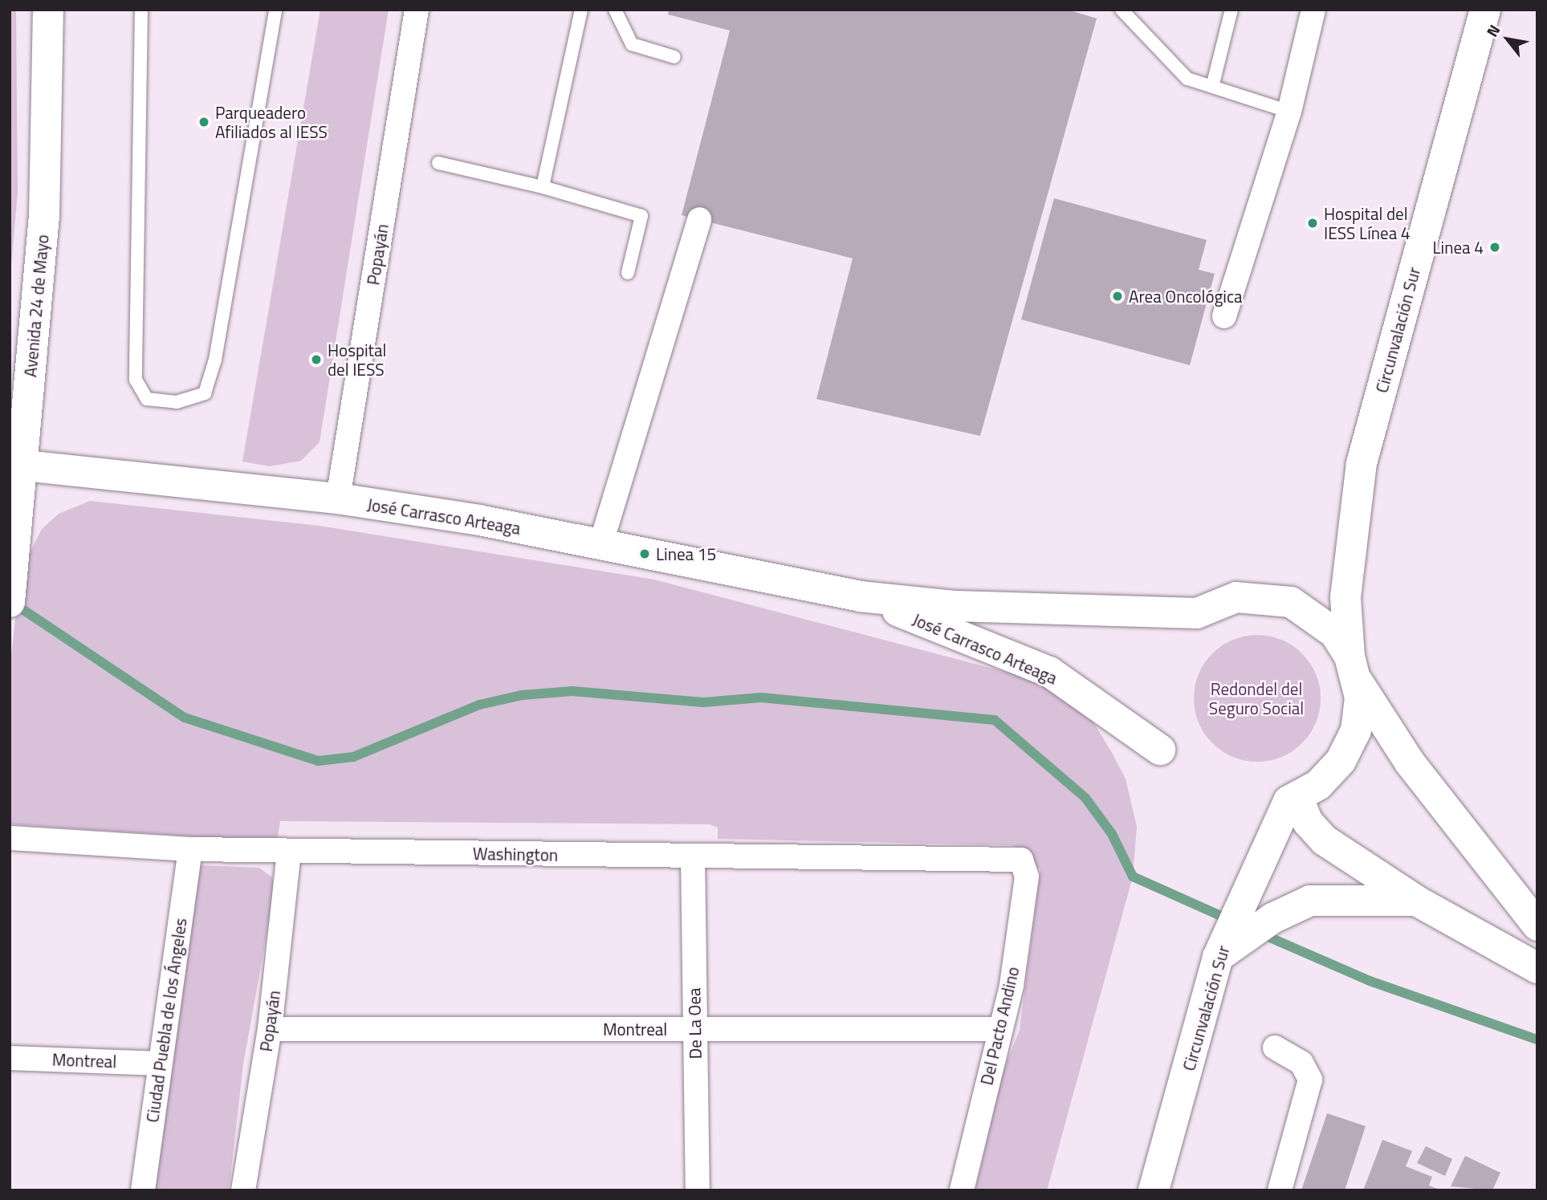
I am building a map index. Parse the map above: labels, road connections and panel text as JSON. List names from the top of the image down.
{
  "streets": {
    "main road": ["Avenida 24 de Mayo", "Circunvalación Sur", "José Carrasco Arteaga"],
    "street": [
      "Popayán",
      "Washington",
      "Ciudad Puebla de los Ángeles",
      "De La Oea",
      "Del Pacto Andino",
      "Montreal"
    ]
  },
  "crossings": [
    ["Popayán", "José Carrasco Arteaga"],
    ["Popayán", "Washington"],
    ["Popayán", "Montreal"],
    ["Avenida 24 de Mayo", "José Carrasco Arteaga"],
    ["Circunvalación Sur", "José Carrasco Arteaga"],
    ["Washington", "Ciudad Puebla de los Ángeles"],
    ["Washington", "De La Oea"],
    ["Washington", "Del Pacto Andino"],
    ["Ciudad Puebla de los Ángeles", "Montreal"],
    ["De La Oea", "Montreal"],
    ["Del Pacto Andino", "Montreal"]
  ],
  "parks": ["Redondel del Seguro Social"],
  "places": [
    "Parqueadero Afiliados al IESS",
    "Hospital del IESS Línea 4",
    "Linea 4",
    "Area Oncológica",
    "Hospital del IESS",
    "Linea 15"
  ],
  "north": "top left"
}
